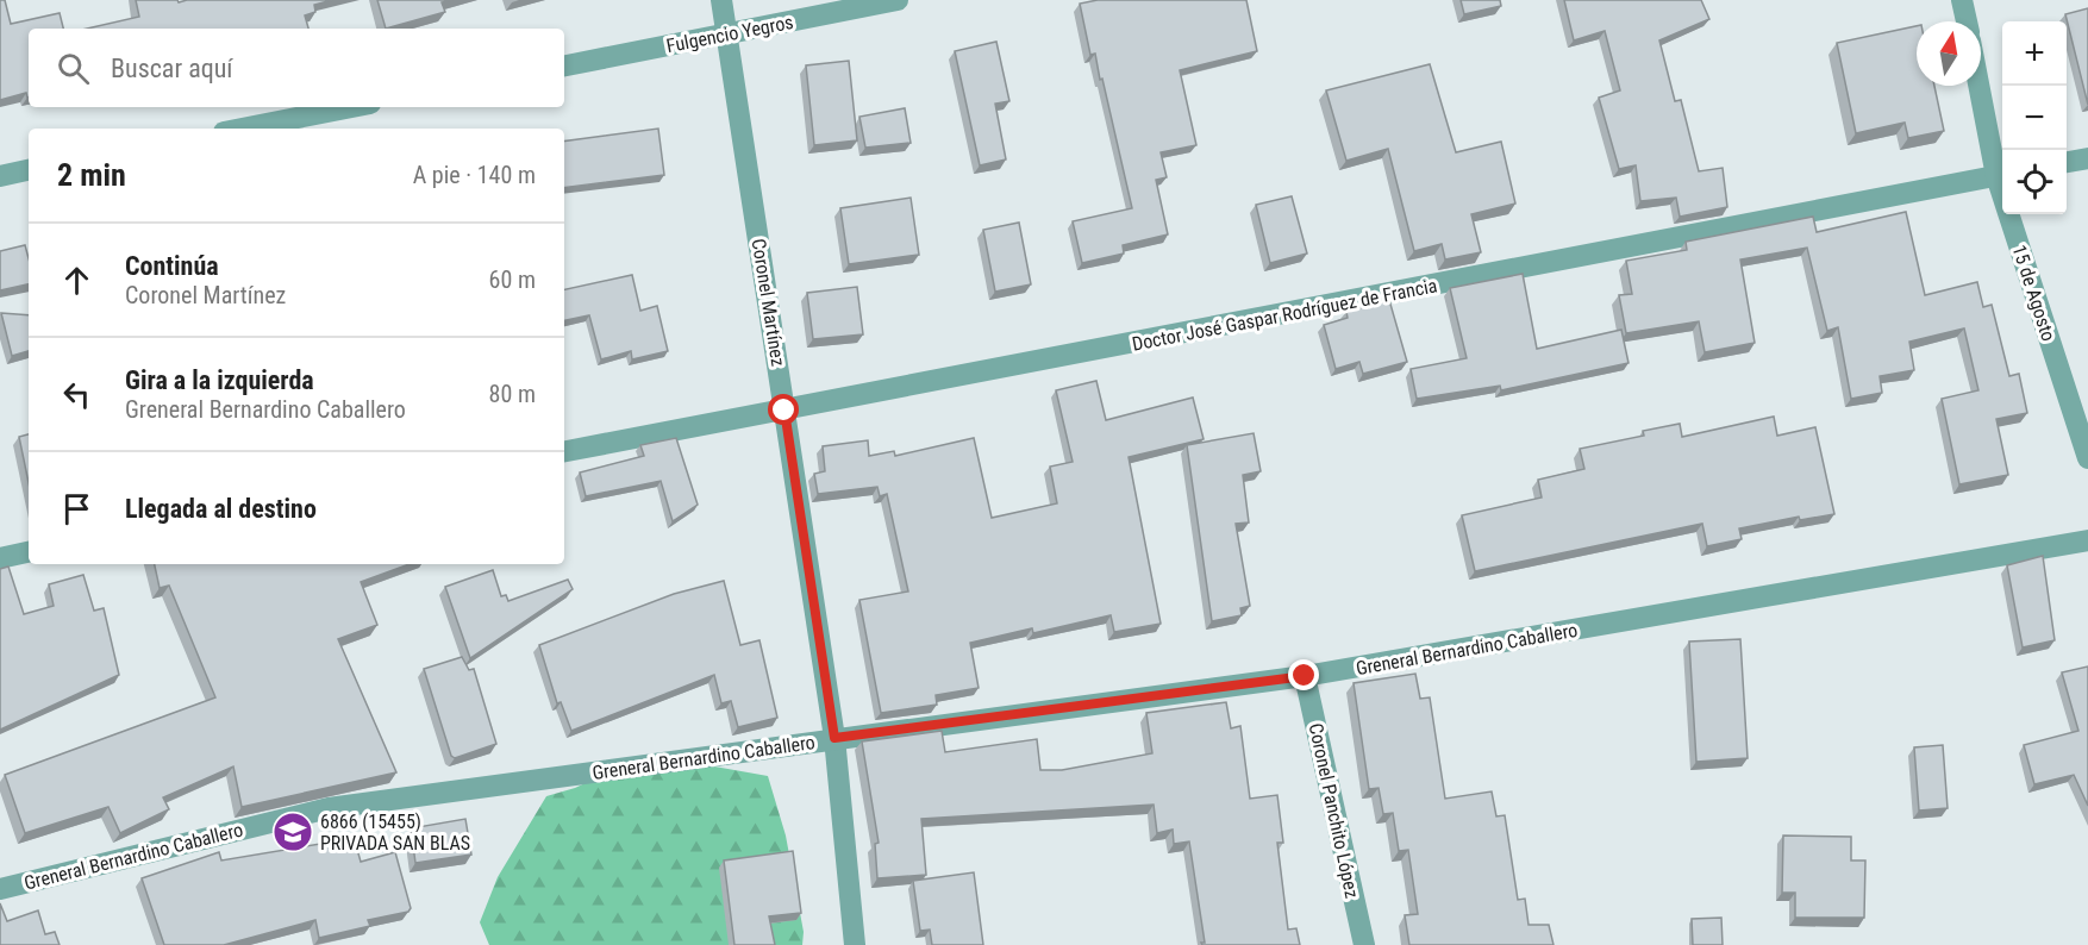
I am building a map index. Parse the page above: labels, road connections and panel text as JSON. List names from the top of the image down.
{
  "streets": {
    "street": [
      "Fulgencio Yegros",
      "15 de Agosto",
      "Coronel Martínez",
      "Doctor José Gaspar Rodríguez de Francia",
      "Greneral Bernardino Caballero",
      "Coronel Panchito López"
    ]
  },
  "crossings": [
    ["Fulgencio Yegros", "Coronel Martínez"],
    ["15 de Agosto", "Doctor José Gaspar Rodríguez de Francia"],
    ["Coronel Martínez", "Doctor José Gaspar Rodríguez de Francia"],
    ["Coronel Martínez", "Greneral Bernardino Caballero"],
    ["Greneral Bernardino Caballero", "Coronel Panchito López"]
  ],
  "places": {
    "school or university": ["6866 (15455) PRIVADA SAN BLAS"]
  },
  "north": "top",
  "page": {
    "map_buttons": ["+", "−"],
    "search": "Buscar aquí",
    "heading": ["2 min", "A pie · 140 m"],
    "list": [
      ["Continúa", "Coronel Martínez", "60 m"],
      ["Gira a la izquierda", "Greneral Bernardino Caballero", "80 m"],
      "Llegada al destino"
    ]
  }
}
